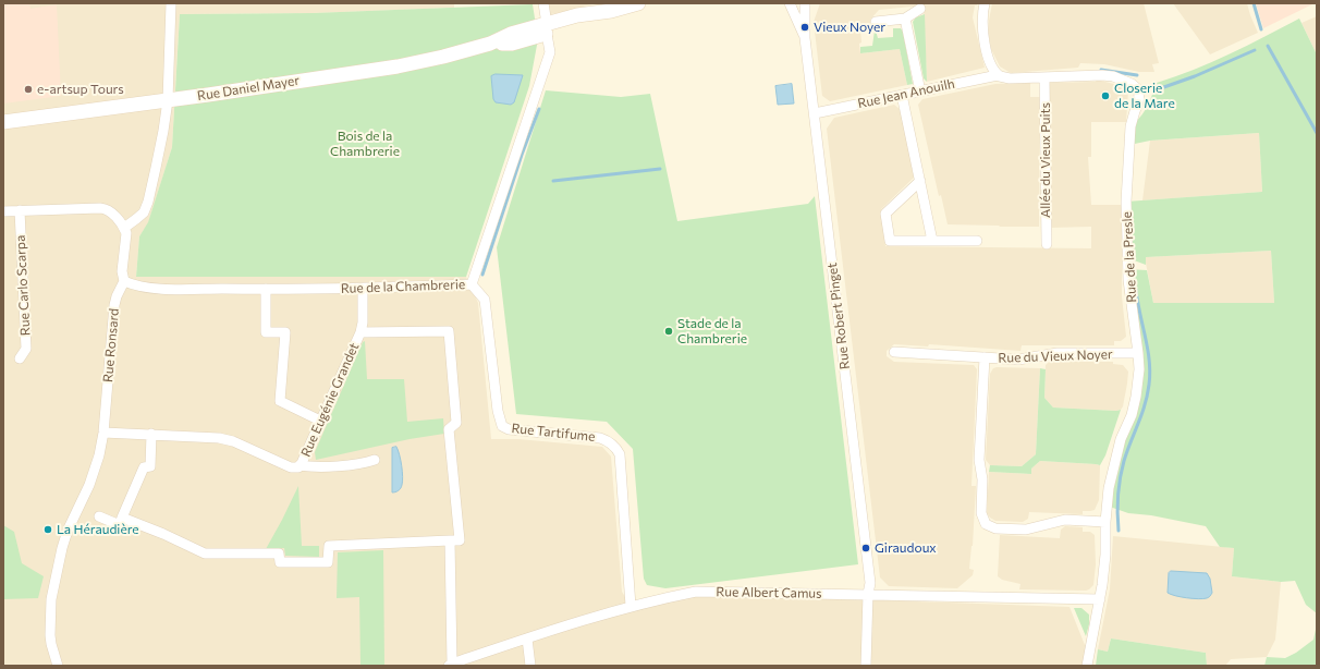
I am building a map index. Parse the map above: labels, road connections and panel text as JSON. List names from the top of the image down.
{
  "streets": {
    "main road": ["Rue Daniel Mayer"],
    "street": [
      "Rue Jean Anouilh",
      "Allée du Vieux Puits",
      "Rue de la Presle",
      "Rue Carlo Scarpa",
      "Rue de la Chambrerie",
      "Rue Robert Pinget",
      "Rue Ronsard",
      "Rue du Vieux Noyer",
      "Rue Eugénie Grandet",
      "Rue Tartifume",
      "Rue Albert Camus"
    ]
  },
  "crossings": [
    ["Rue Daniel Mayer", "Rue de la Chambrerie"],
    ["Rue Jean Anouilh", "Rue de la Presle"],
    ["Rue Jean Anouilh", "Rue Robert Pinget"],
    ["Allée du Vieux Puits", "Rue de la Presle"],
    ["Rue de la Presle", "Rue du Vieux Noyer"],
    ["Rue de la Presle", "Rue Albert Camus"],
    ["Rue de la Chambrerie", "Rue Ronsard"],
    ["Rue de la Chambrerie", "Rue Eugénie Grandet"],
    ["Rue de la Chambrerie", "Rue Tartifume"],
    ["Rue Robert Pinget", "Rue Albert Camus"],
    ["Rue Ronsard", "Rue Eugénie Grandet"],
    ["Rue Tartifume", "Rue Albert Camus"]
  ],
  "parks": ["Bois de la Chambrerie"],
  "places": [
    "Vieux Noyer",
    "e-artsup Tours",
    "Closerie de la Mare",
    "Stade de la Chambrerie",
    "La Héraudière",
    "Giraudoux"
  ]
}
